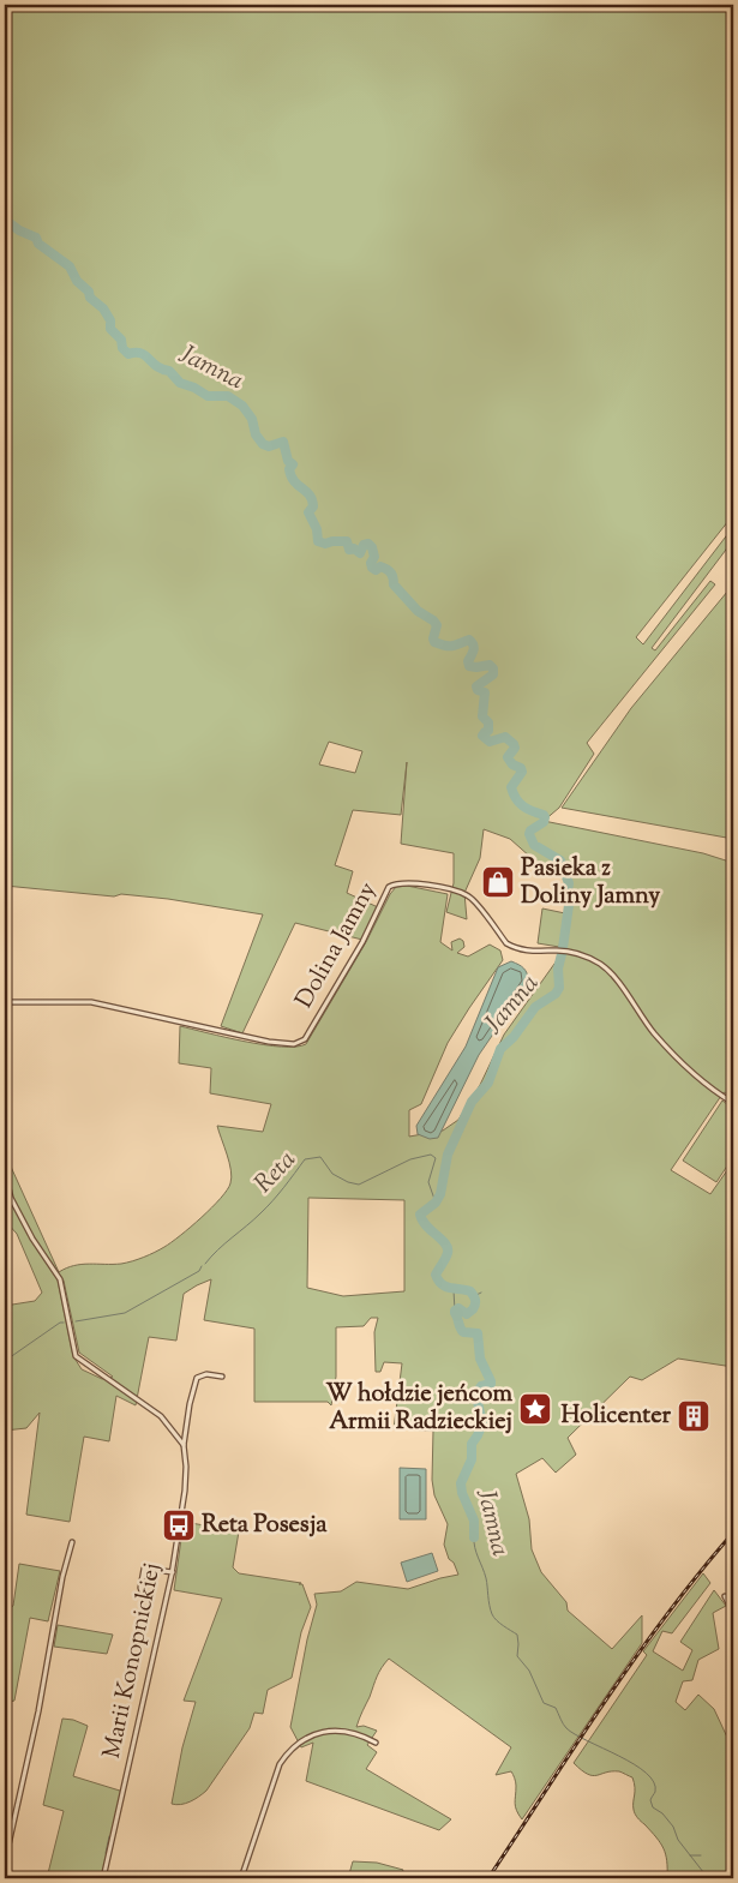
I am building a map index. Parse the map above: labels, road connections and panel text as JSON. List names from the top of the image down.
{
  "streets": {
    "street": ["Dolina Jamny", "Marii Konopnickiej"]
  },
  "water": ["Jamna", "Reta"],
  "places": {
    "shop": ["Pasieka z Doliny Jamny"],
    "place": ["W hołdzie jeńcom Armii Radzieckiej"],
    "building": ["Holicenter"],
    "bus stop": ["Reta Posesja"]
  }
}
